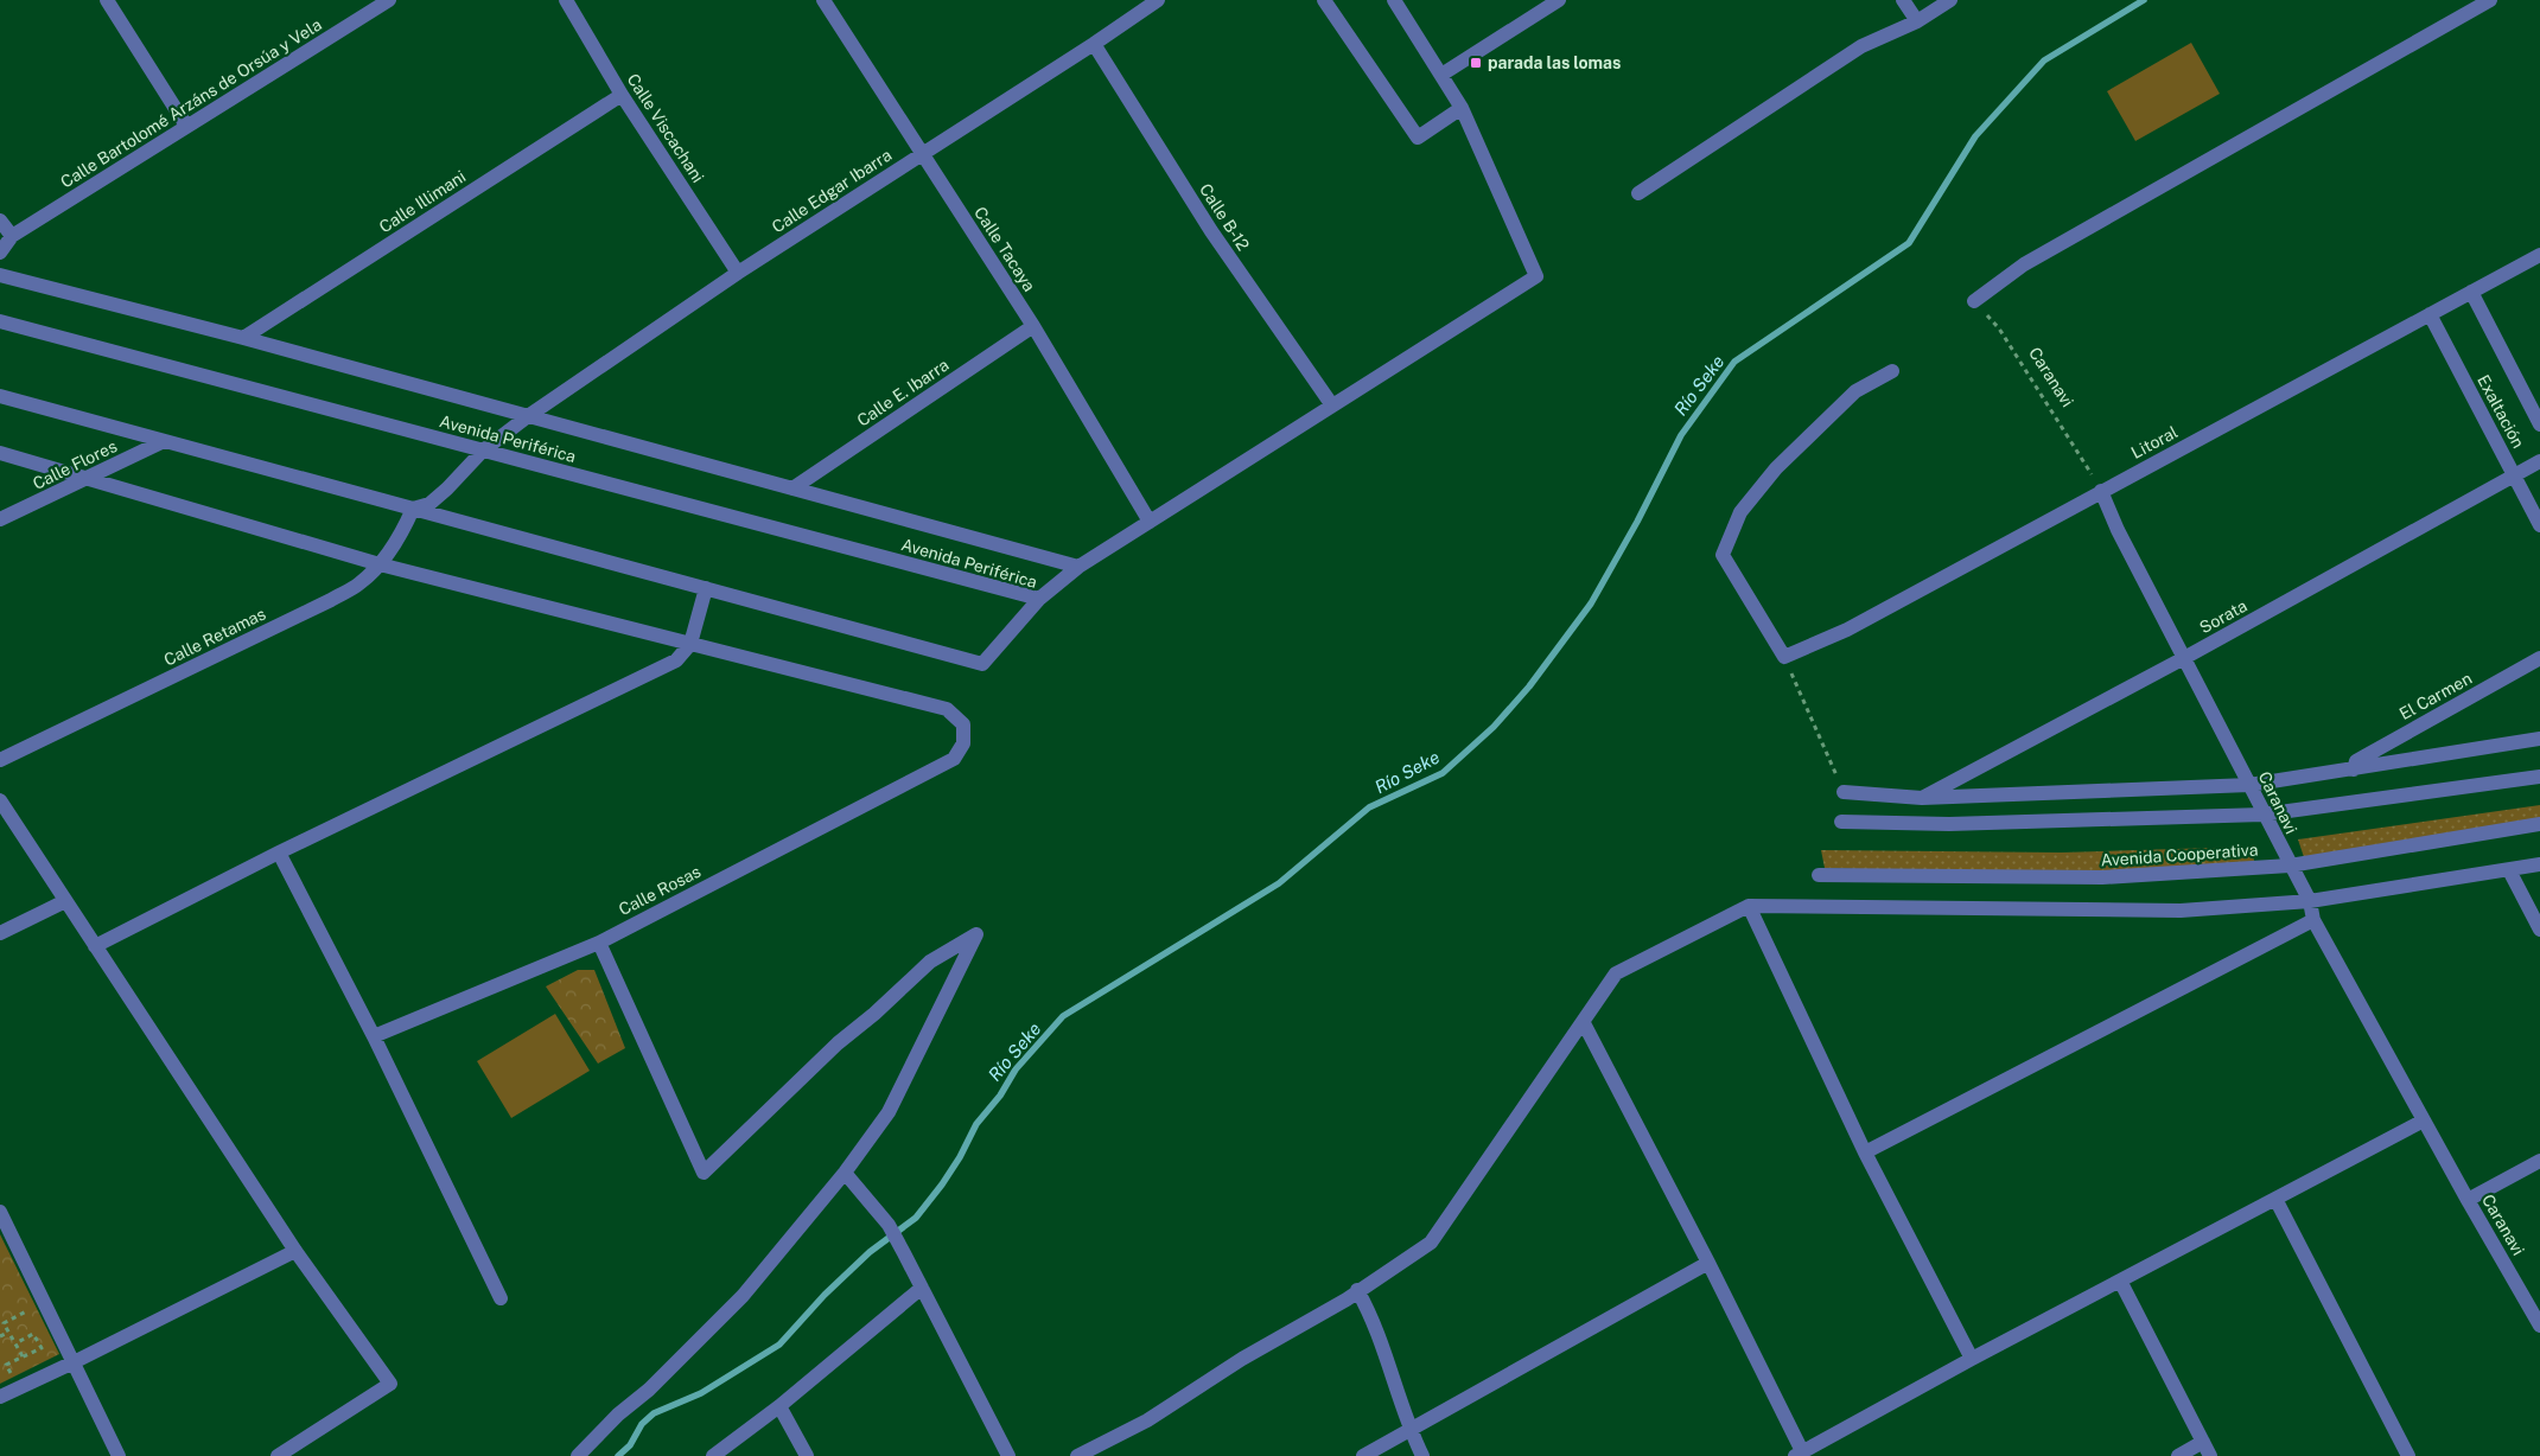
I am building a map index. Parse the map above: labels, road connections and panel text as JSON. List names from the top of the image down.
{
  "streets": {
    "street": [
      "Calle Bartolomé Arzáns de Orsúa y Vela",
      "Calle Viscachani",
      "Calle Edgar Ibarra",
      "Calle Illimani",
      "Calle B-12",
      "Calle Tacaya",
      "Caranavi",
      "Calle E. Ibarra",
      "Exaltación",
      "Avenida Periférica",
      "Litoral",
      "Calle Flores",
      "Sorata",
      "Calle Retamas",
      "El Carmen",
      "Avenida Cooperativa",
      "Calle Rosas"
    ]
  },
  "crossings": [
    ["Calle Viscachani", "Calle Edgar Ibarra"],
    ["Calle Viscachani", "Calle Illimani"],
    ["Calle Edgar Ibarra", "Calle B-12"],
    ["Calle Edgar Ibarra", "Calle Tacaya"],
    ["Calle Edgar Ibarra", "Avenida Periférica"],
    ["Calle Edgar Ibarra", "Calle Retamas"],
    ["Calle Tacaya", "Calle E. Ibarra"],
    ["Caranavi", "Litoral"],
    ["Caranavi", "Sorata"],
    ["Caranavi", "Avenida Cooperativa"],
    ["Exaltación", "Litoral"],
    ["Exaltación", "Sorata"],
    ["Avenida Periférica", "Calle Flores"],
    ["Avenida Periférica", "Calle Retamas"]
  ],
  "water": ["Río Seke"],
  "places": {
    "transit": ["parada las lomas"]
  }
}
